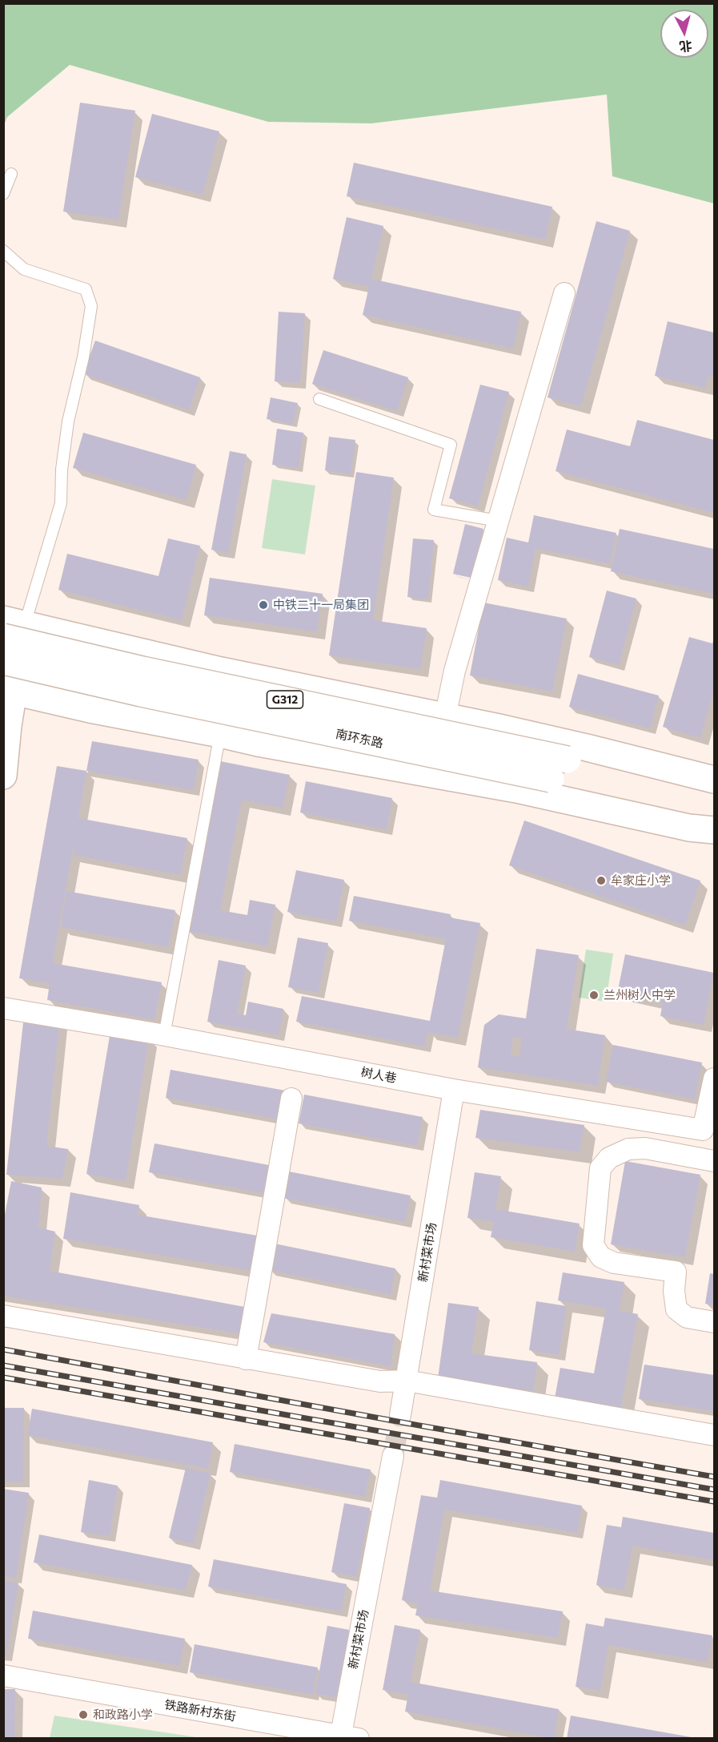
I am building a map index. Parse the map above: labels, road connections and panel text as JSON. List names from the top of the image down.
{
  "streets": {
    "main road": ["G312", "南环东路"],
    "street": ["树人巷", "新村菜市场", "铁路新村东街"]
  },
  "crossings": [
    ["树人巷", "新村菜市场"],
    ["新村菜市场", "铁路新村东街"]
  ],
  "places": [
    "中铁二十一局集团",
    "牟家庄小学",
    "兰州树人中学",
    "和政路小学"
  ],
  "north": "bottom"
}
